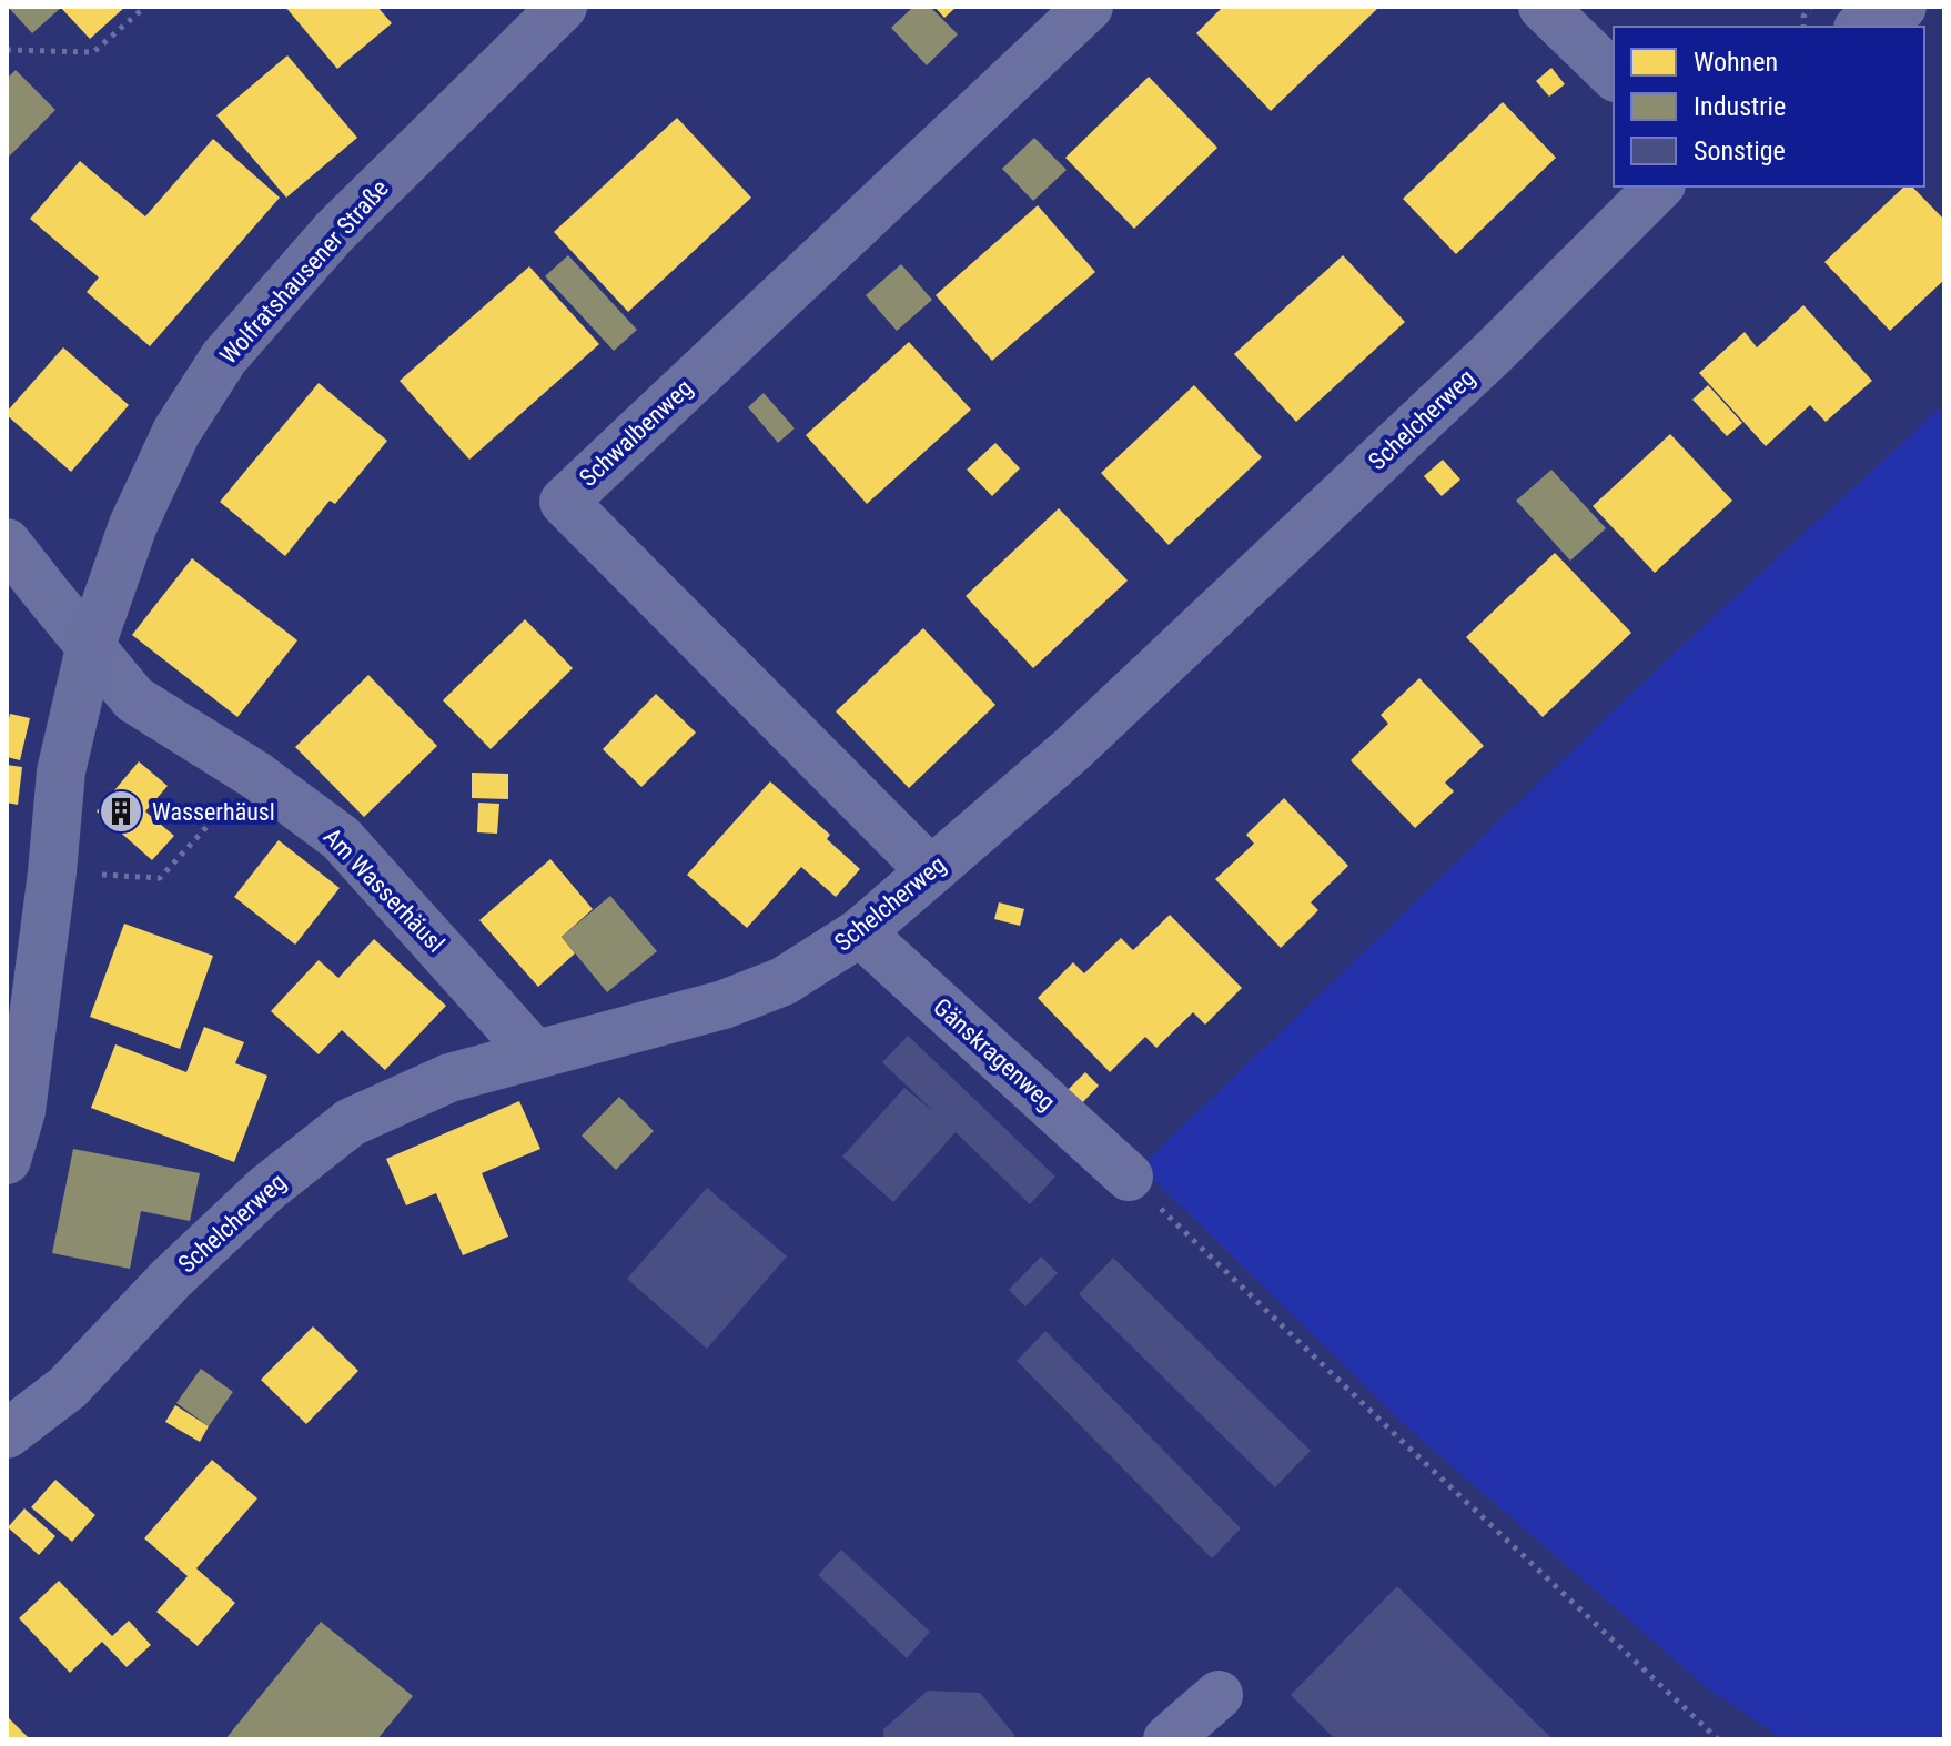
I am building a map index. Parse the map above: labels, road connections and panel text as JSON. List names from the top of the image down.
{
  "streets": {
    "main road": ["Wolfratshausener Straße"],
    "street": [
      "Schelcherweg",
      "Schwalbenweg",
      "Am Wasserhäusl",
      "Gänskragenweg"
    ]
  },
  "crossings": [
    ["Wolfratshausener Straße", "Am Wasserhäusl"],
    ["Schelcherweg", "Schwalbenweg"],
    ["Schelcherweg", "Am Wasserhäusl"],
    ["Schelcherweg", "Gänskragenweg"]
  ],
  "places": {
    "building": ["Wasserhäusl"]
  },
  "legend": ["Wohnen", "Industrie", "Sonstige"]
}
